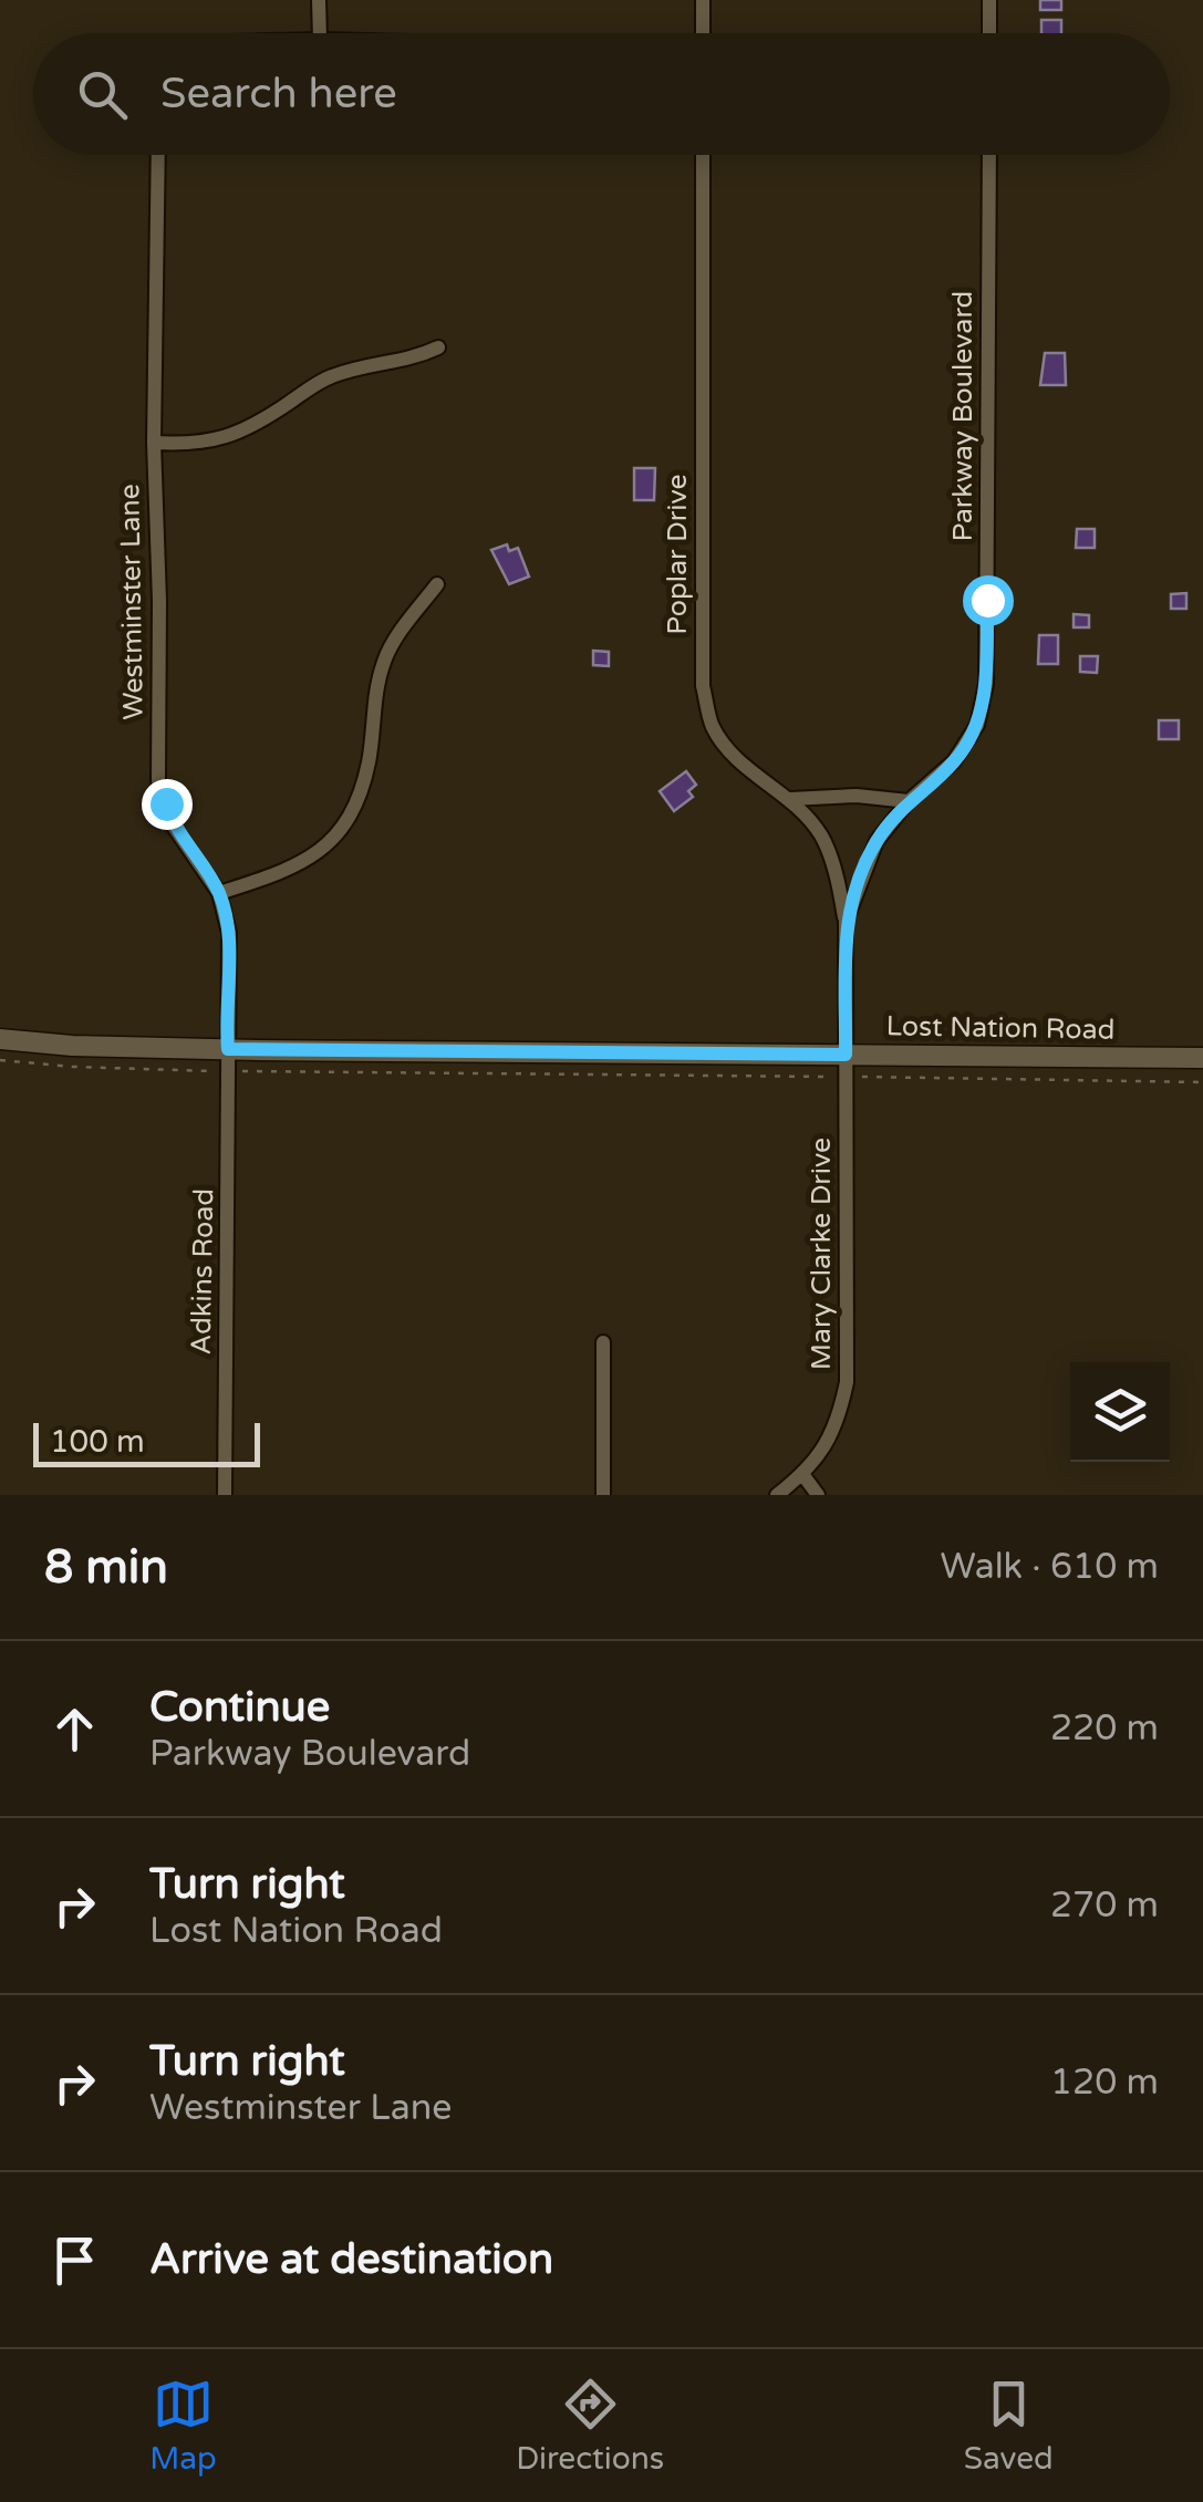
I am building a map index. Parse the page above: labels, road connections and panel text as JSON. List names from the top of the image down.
{
  "streets": {
    "street": [
      "Parkway Boulevard",
      "Poplar Drive",
      "Westminster Lane",
      "Lost Nation Road",
      "Mary Clarke Drive",
      "Adkins Road"
    ]
  },
  "crossings": [
    ["Parkway Boulevard", "Poplar Drive"],
    ["Parkway Boulevard", "Lost Nation Road"],
    ["Parkway Boulevard", "Mary Clarke Drive"],
    ["Westminster Lane", "Lost Nation Road"],
    ["Westminster Lane", "Adkins Road"],
    ["Lost Nation Road", "Mary Clarke Drive"],
    ["Lost Nation Road", "Adkins Road"]
  ],
  "scale_bar": "100 m",
  "page": {
    "search": "Search here",
    "scale": "100 m",
    "heading": ["8 min", "Walk · 610 m"],
    "list": [
      ["Continue", "Parkway Boulevard", "220 m"],
      ["Turn right", "Lost Nation Road", "270 m"],
      ["Turn right", "Westminster Lane", "120 m"],
      "Arrive at destination"
    ],
    "nav": ["Map", "Directions", "Saved"]
  }
}
